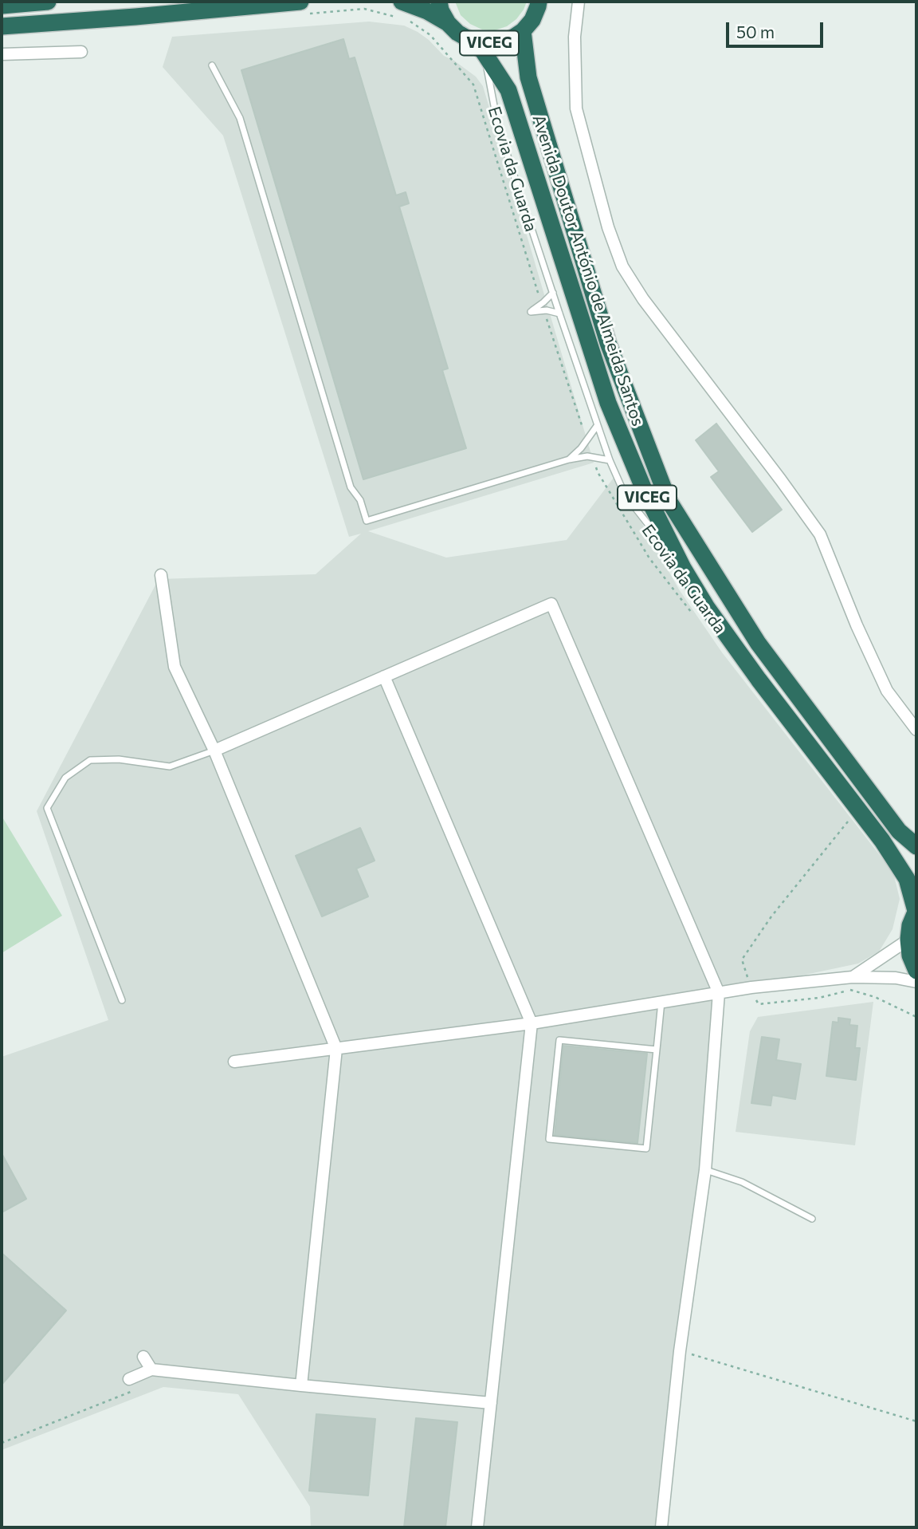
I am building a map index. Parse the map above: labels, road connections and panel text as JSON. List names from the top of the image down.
{
  "streets": {
    "highway": ["VICEG", "Avenida Doutor António de Almeida Santos"],
    "path": ["Ecovia da Guarda"]
  },
  "crossings": [
    ["VICEG", "Avenida Doutor António de Almeida Santos"]
  ],
  "scale_bar": "50 m"
}
